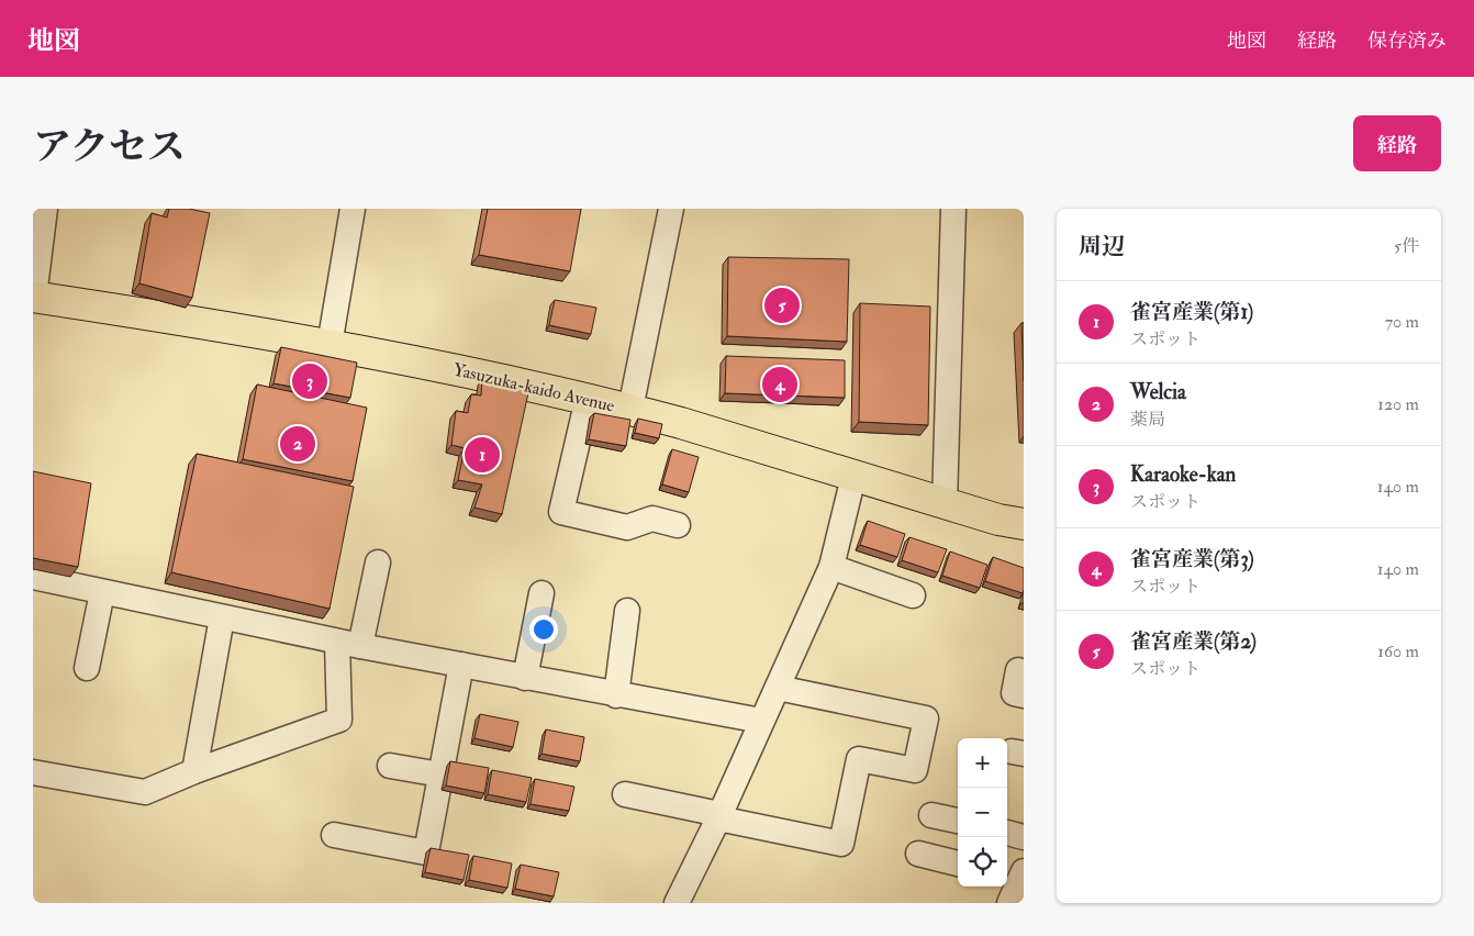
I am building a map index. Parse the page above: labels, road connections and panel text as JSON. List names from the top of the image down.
{
  "streets": {
    "main road": ["Yasuzuka-kaido Avenue"]
  },
  "page": {
    "header": "地図",
    "nav": ["地図", "経路", "保存済み"],
    "title": "アクセス",
    "buttons": "経路",
    "heading": ["周辺", "5件"],
    "list": [
      {
        "mark": "1",
        "name": "雀宮産業(第1)",
        "note": "スポット",
        "value": "70 m"
      },
      {
        "mark": "2",
        "name": "Welcia",
        "note": "薬局",
        "value": "120 m"
      },
      {
        "mark": "3",
        "name": "Karaoke-kan",
        "note": "スポット",
        "value": "140 m"
      },
      {
        "mark": "4",
        "name": "雀宮産業(第3)",
        "note": "スポット",
        "value": "140 m"
      },
      {
        "mark": "5",
        "name": "雀宮産業(第2)",
        "note": "スポット",
        "value": "160 m"
      }
    ],
    "pins": [
      "5",
      "3",
      "4",
      "2",
      "1"
    ],
    "map_buttons": ["+", "−"]
  }
}
